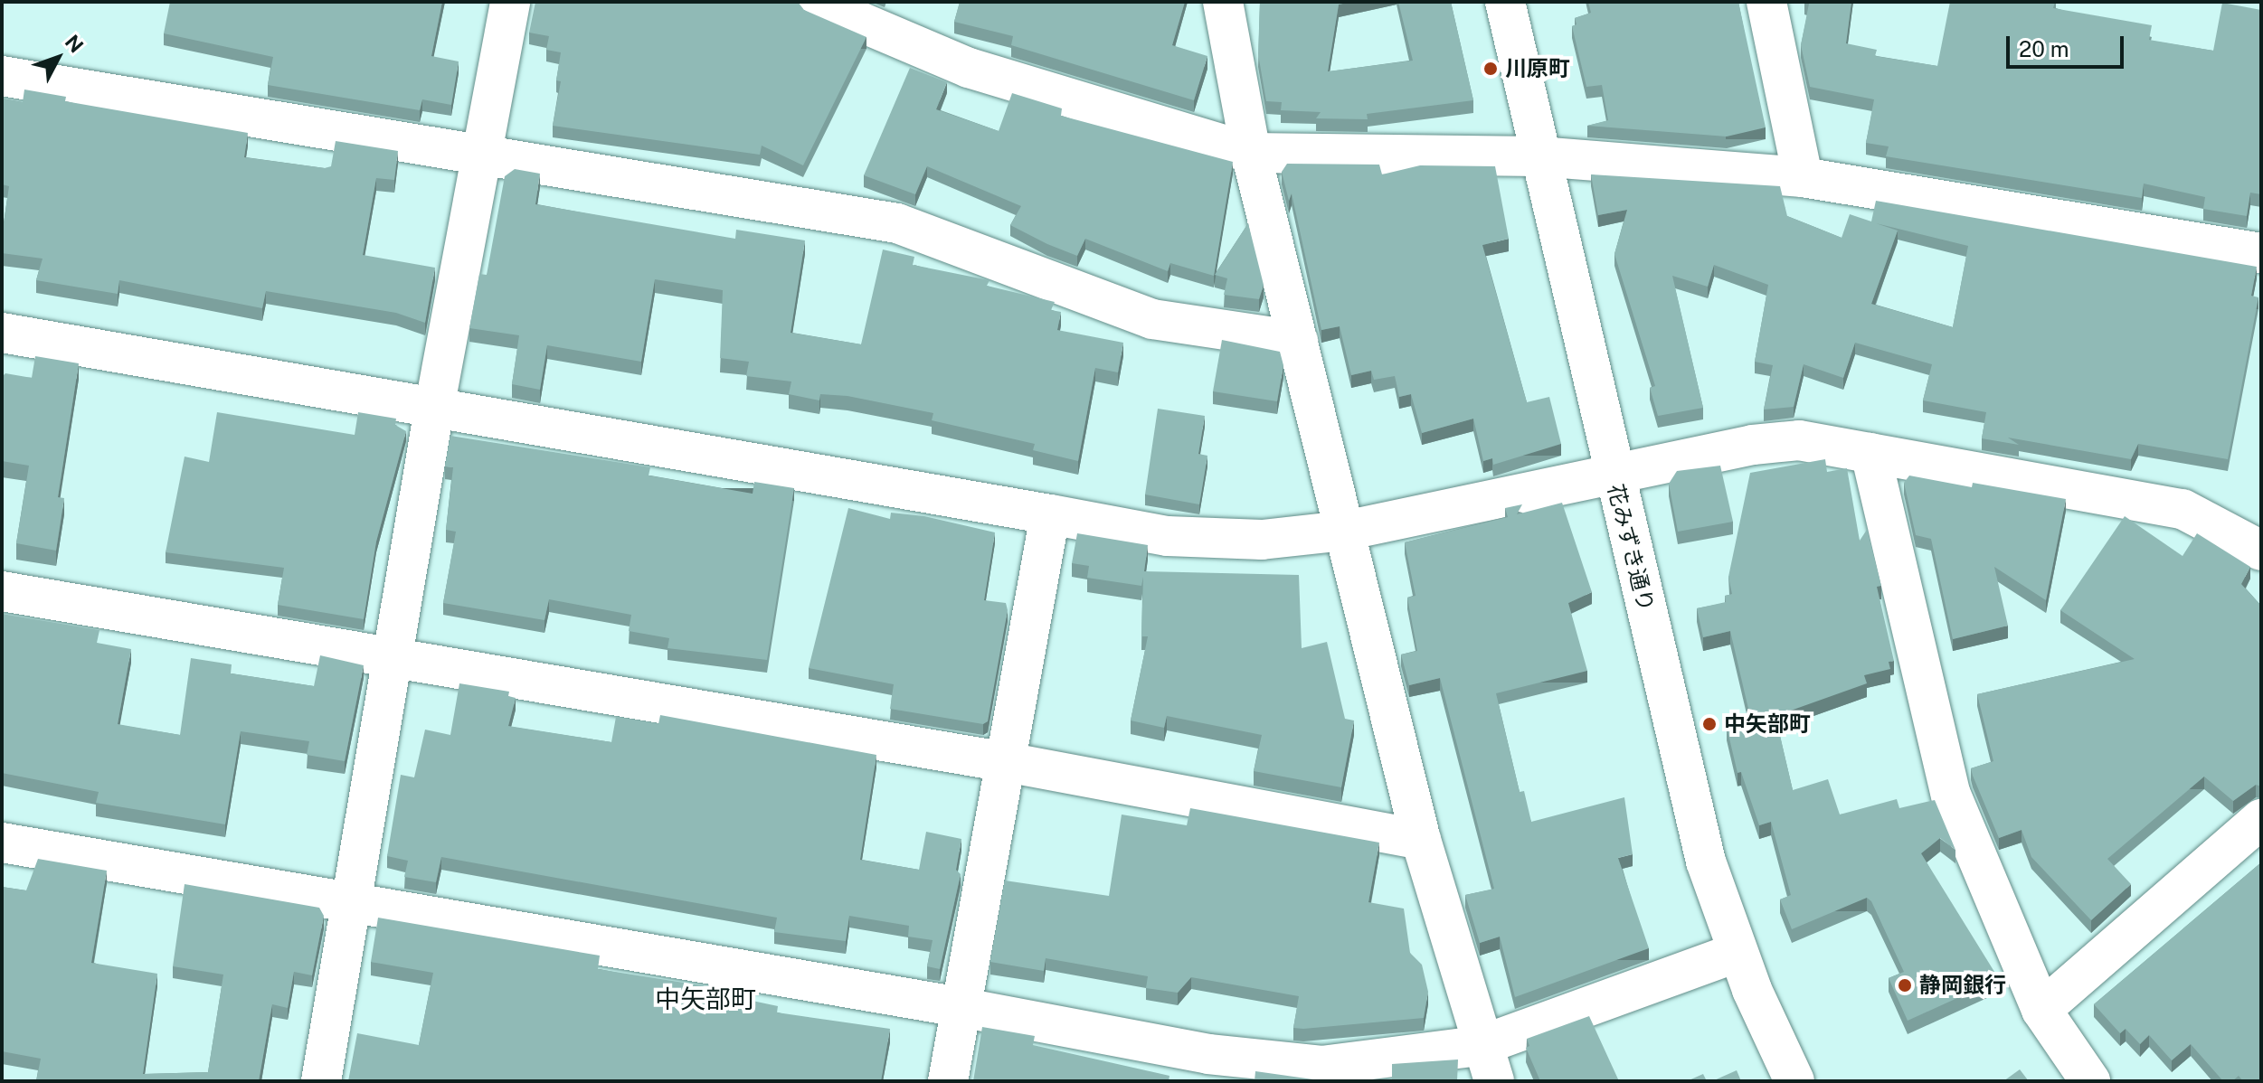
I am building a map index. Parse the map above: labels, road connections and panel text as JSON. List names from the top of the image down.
{
  "streets": {
    "street": ["花みずき通り"]
  },
  "districts": ["中矢部町"],
  "places": ["川原町", "中矢部町", "静岡銀行"],
  "scale_bar": "20 m",
  "north": "top right"
}
